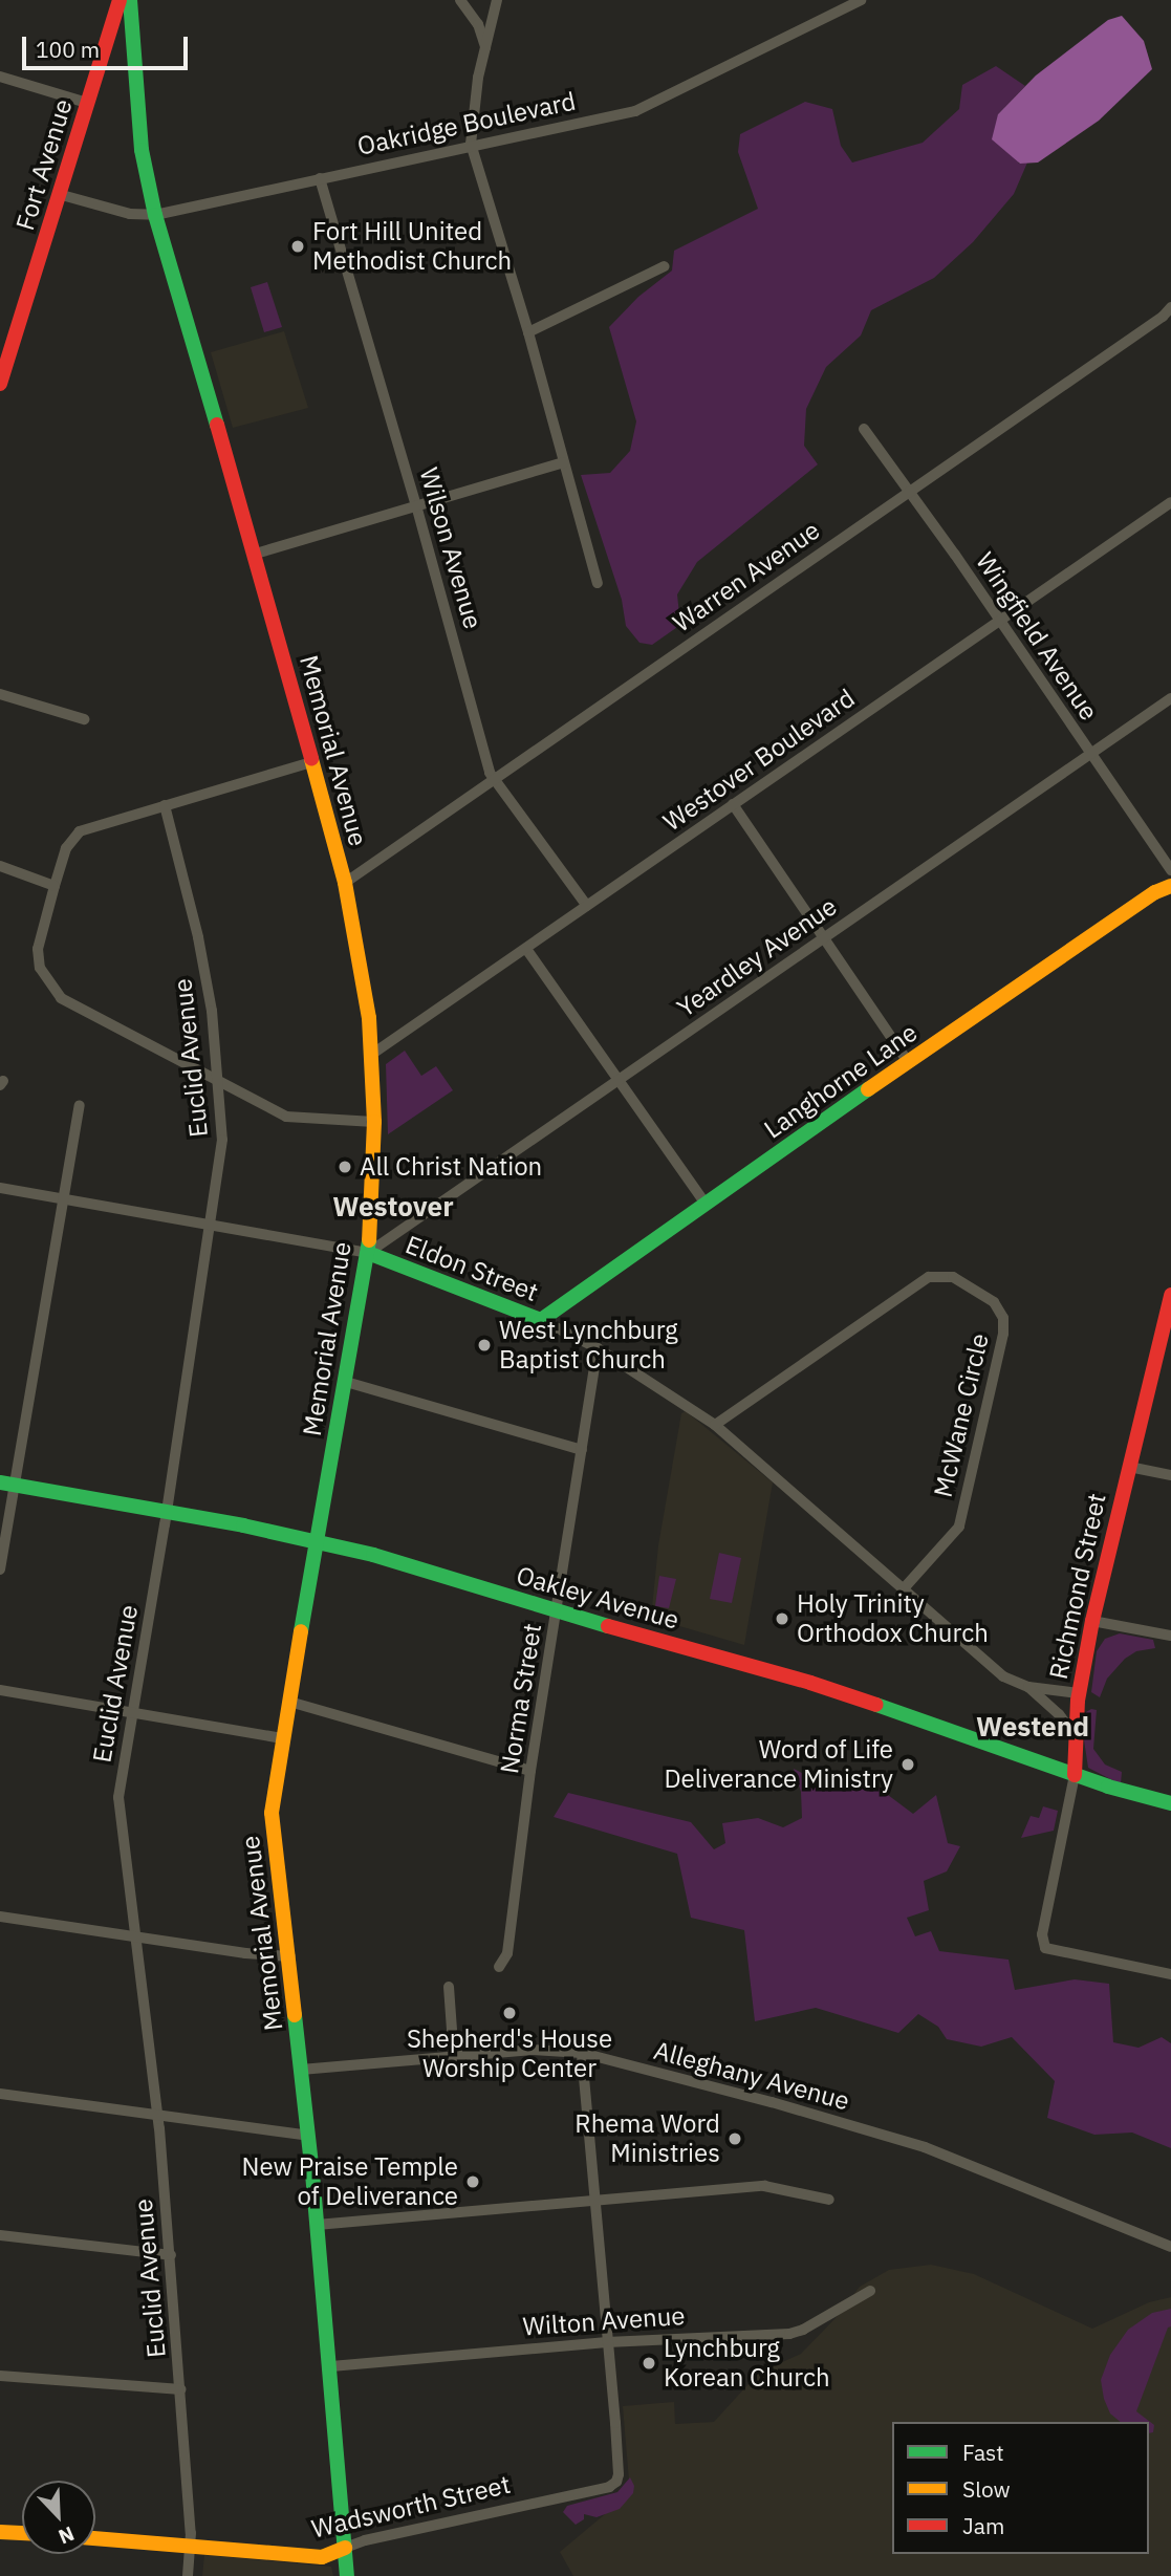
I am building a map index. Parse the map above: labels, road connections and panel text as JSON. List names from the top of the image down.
{
  "streets": {
    "main road": [
      "Fort Avenue",
      "Memorial Avenue",
      "Langhorne Lane",
      "Eldon Street",
      "Richmond Street",
      "Oakley Avenue",
      "Wadsworth Street"
    ],
    "street": [
      "Oakridge Boulevard",
      "Wilson Avenue",
      "Warren Avenue",
      "Wingfield Avenue",
      "Westover Boulevard",
      "Yeardley Avenue",
      "Euclid Avenue",
      "McWane Circle",
      "Norma Street",
      "Alleghany Avenue",
      "Wilton Avenue"
    ]
  },
  "crossings": [
    ["Oakridge Boulevard", "Fort Avenue"],
    ["Oakridge Boulevard", "Wilson Avenue"],
    ["Oakridge Boulevard", "Memorial Avenue"],
    ["Wilson Avenue", "Warren Avenue"],
    ["Wilson Avenue", "Westover Boulevard"],
    ["Warren Avenue", "Wingfield Avenue"],
    ["Warren Avenue", "Memorial Avenue"],
    ["Wingfield Avenue", "Westover Boulevard"],
    ["Wingfield Avenue", "Yeardley Avenue"],
    ["Memorial Avenue", "Westover Boulevard"],
    ["Memorial Avenue", "Yeardley Avenue"],
    ["Memorial Avenue", "Eldon Street"],
    ["Memorial Avenue", "Oakley Avenue"],
    ["Memorial Avenue", "Alleghany Avenue"],
    ["Memorial Avenue", "Wilton Avenue"],
    ["Memorial Avenue", "Wadsworth Street"],
    ["Yeardley Avenue", "Eldon Street"],
    ["Euclid Avenue", "Eldon Street"],
    ["Euclid Avenue", "Oakley Avenue"],
    ["Euclid Avenue", "Wadsworth Street"],
    ["Langhorne Lane", "Eldon Street"],
    ["Eldon Street", "McWane Circle"],
    ["Eldon Street", "Richmond Street"],
    ["Eldon Street", "Norma Street"],
    ["Richmond Street", "Oakley Avenue"],
    ["Oakley Avenue", "Norma Street"],
    ["Wilton Avenue", "Wadsworth Street"]
  ],
  "districts": ["Westover", "Westend"],
  "places": [
    "Fort Hill United Methodist Church",
    "All Christ Nation",
    "West Lynchburg Baptist Church",
    "Holy Trinity Orthodox Church",
    "Word of Life Deliverance Ministry",
    "Shepherd's House Worship Center",
    "Rhema Word Ministries",
    "New Praise Temple of Deliverance",
    "Lynchburg Korean Church"
  ],
  "legend": ["Fast", "Slow", "Jam"],
  "scale_bar": "100 m",
  "north": "bottom right"
}
